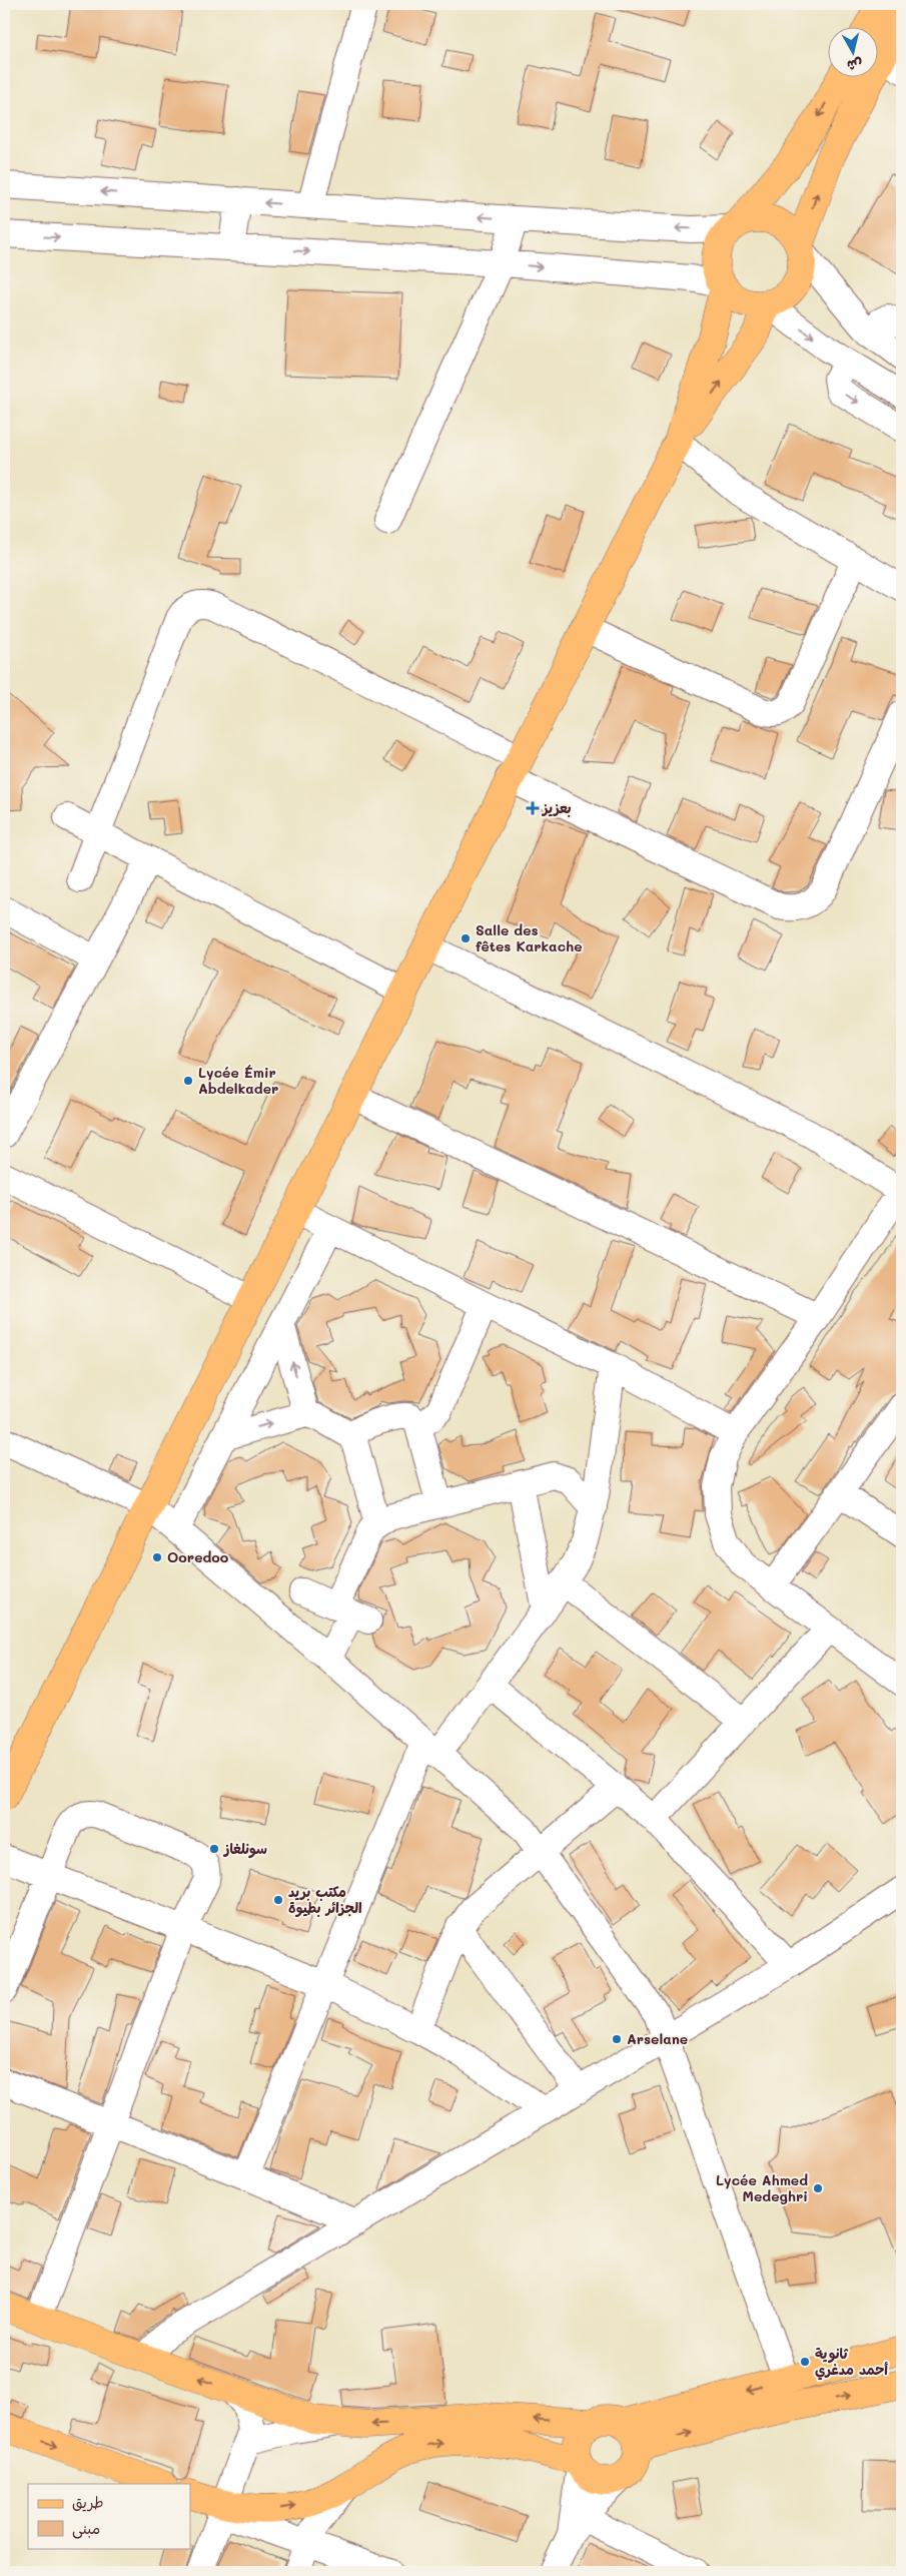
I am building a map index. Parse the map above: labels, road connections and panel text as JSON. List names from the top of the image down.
{
  "places": {
    "health": ["بعزيز"],
    "other": [
      "Salle des fêtes Karkache",
      "Lycée Émir Abdelkader",
      "Ooredoo",
      "سونلغاز",
      "مكتب بريد الجزائر بطيوة",
      "Arselane",
      "Lycée Ahmed Medeghri",
      "ثانوية أحمد مدغري"
    ]
  },
  "legend": ["طريق", "مبنى"],
  "north": "bottom"
}
